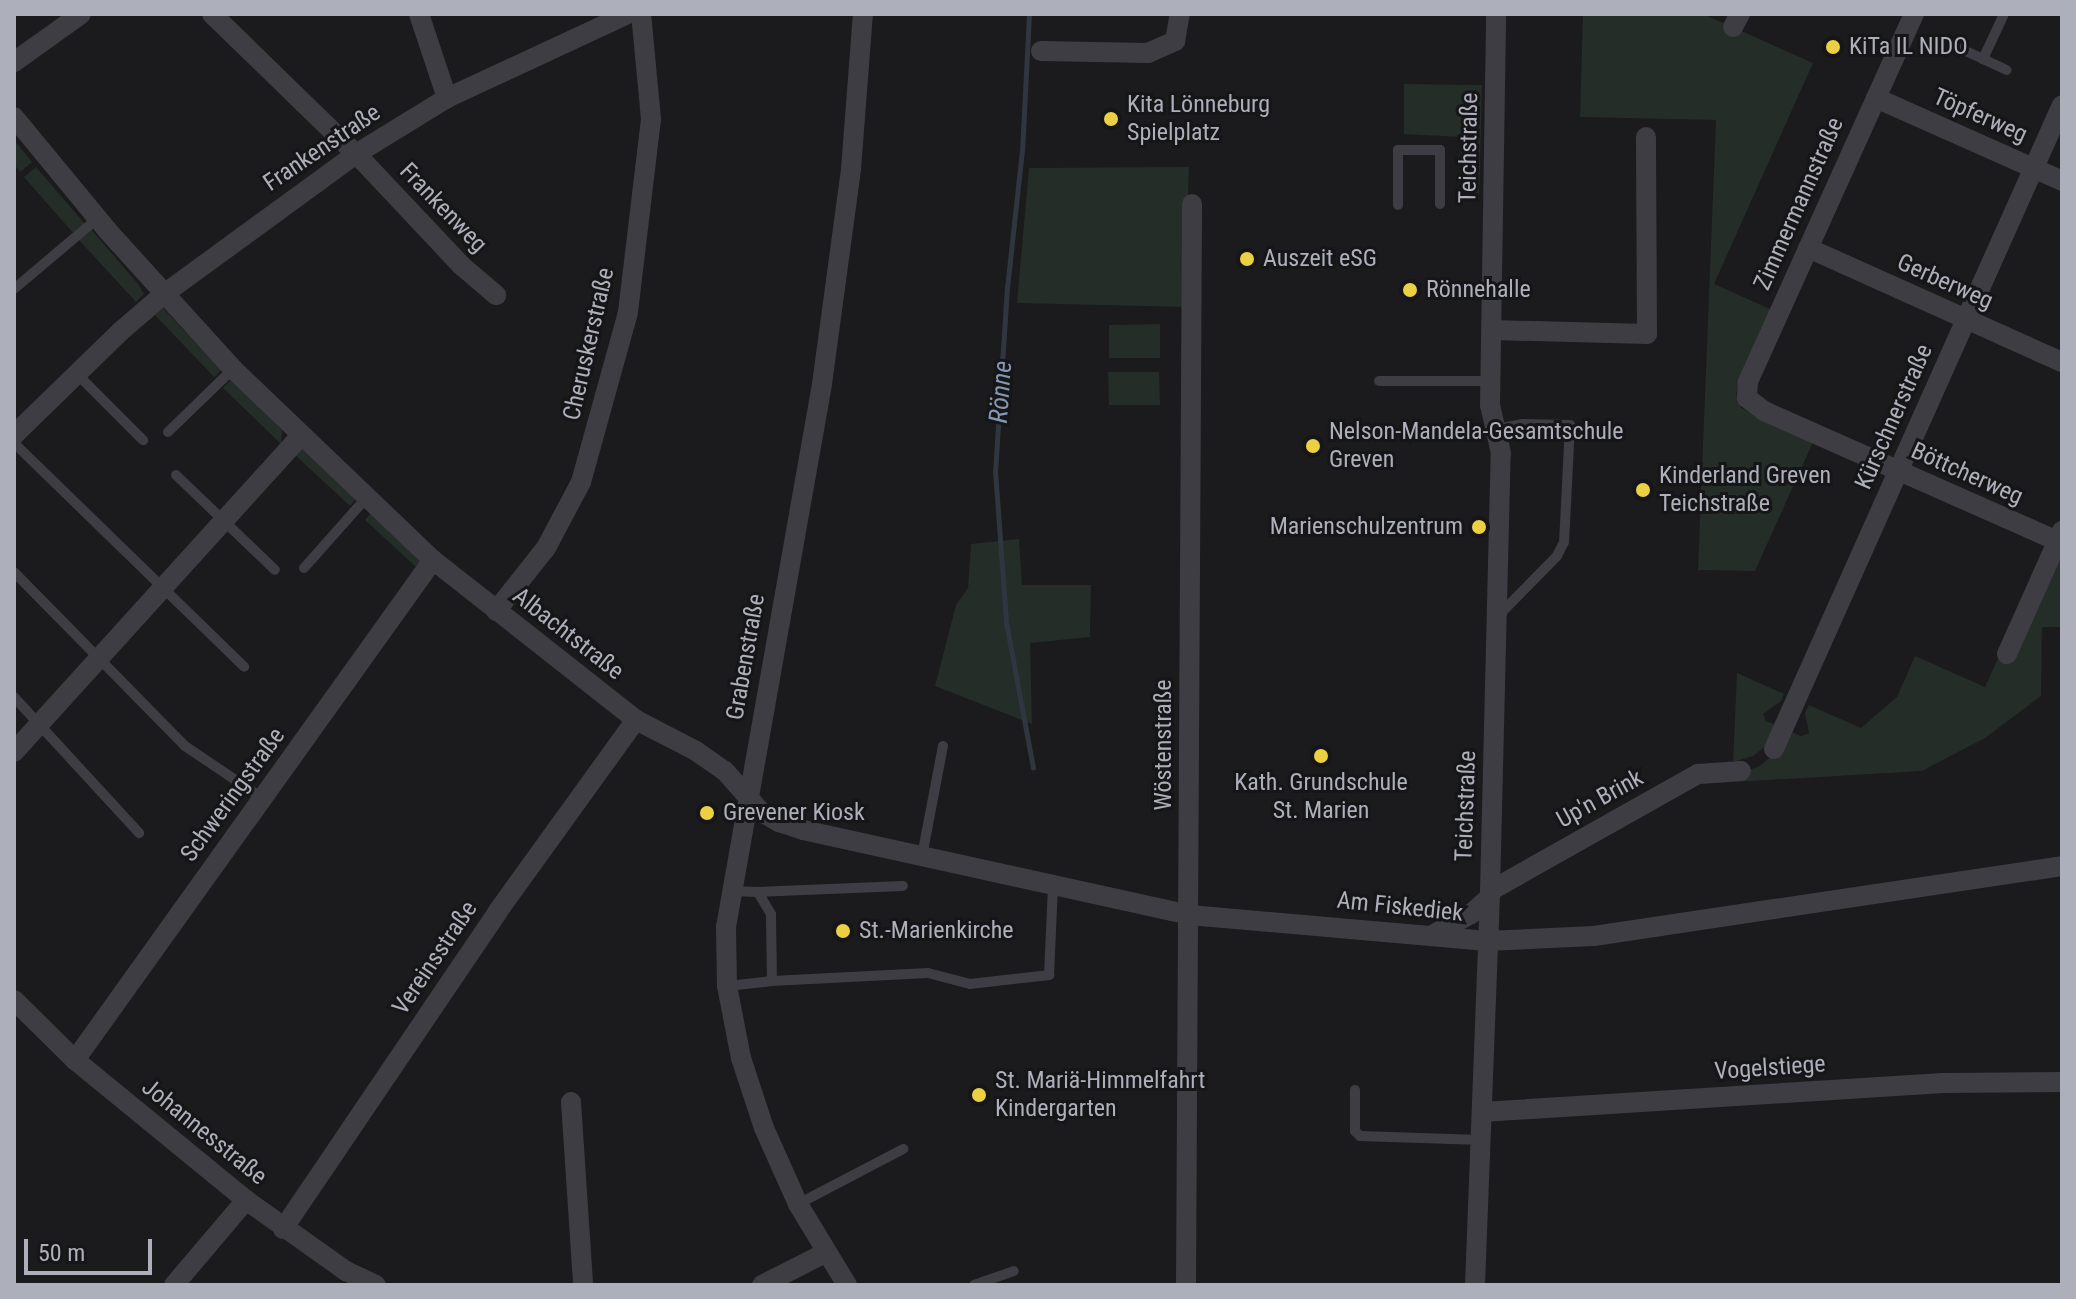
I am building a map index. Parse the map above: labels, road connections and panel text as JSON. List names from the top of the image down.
{
  "streets": {
    "street": [
      "Töpferweg",
      "Frankenstraße",
      "Teichstraße",
      "Zimmermannstraße",
      "Frankenweg",
      "Gerberweg",
      "Cheruskerstraße",
      "Kürschnerstraße",
      "Böttcherweg",
      "Albachtstraße",
      "Grabenstraße",
      "Wöstenstraße",
      "Schweringstraße",
      "Up'n Brink",
      "Am Fiskediek",
      "Vereinsstraße",
      "Vogelstiege",
      "Johannesstraße"
    ]
  },
  "crossings": [
    ["Töpferweg", "Zimmermannstraße"],
    ["Töpferweg", "Kürschnerstraße"],
    ["Frankenstraße", "Frankenweg"],
    ["Frankenstraße", "Albachtstraße"],
    ["Teichstraße", "Up'n Brink"],
    ["Teichstraße", "Am Fiskediek"],
    ["Teichstraße", "Vogelstiege"],
    ["Zimmermannstraße", "Gerberweg"],
    ["Zimmermannstraße", "Böttcherweg"],
    ["Gerberweg", "Kürschnerstraße"],
    ["Cheruskerstraße", "Albachtstraße"],
    ["Kürschnerstraße", "Böttcherweg"],
    ["Albachtstraße", "Grabenstraße"],
    ["Albachtstraße", "Schweringstraße"],
    ["Albachtstraße", "Am Fiskediek"],
    ["Albachtstraße", "Vereinsstraße"],
    ["Grabenstraße", "Am Fiskediek"],
    ["Wöstenstraße", "Am Fiskediek"],
    ["Schweringstraße", "Johannesstraße"],
    ["Up'n Brink", "Am Fiskediek"],
    ["Vereinsstraße", "Johannesstraße"]
  ],
  "water": ["Rönne"],
  "places": [
    "KiTa IL NIDO",
    "Kita Lönneburg Spielplatz",
    "Auszeit eSG",
    "Rönnehalle",
    "Nelson-Mandela-Gesamtschule Greven",
    "Kinderland Greven Teichstraße",
    "Marienschulzentrum",
    "Kath. Grundschule St. Marien",
    "Grevener Kiosk",
    "St.-Marienkirche",
    "St. Mariä-Himmelfahrt Kindergarten"
  ],
  "scale_bar": "50 m"
}
